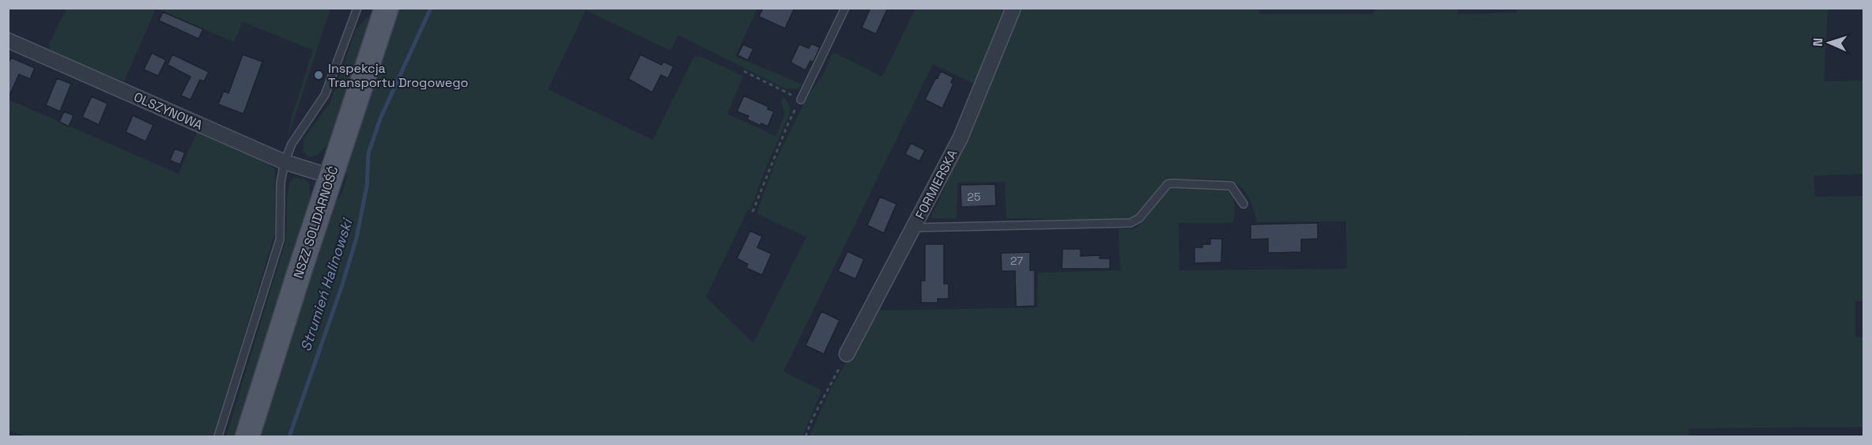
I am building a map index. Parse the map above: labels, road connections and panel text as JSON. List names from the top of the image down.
{
  "streets": {
    "main road": ["NSZZ SOLIDARNOŚĆ"],
    "street": ["OLSZYNOWA", "FORMIERSKA"]
  },
  "crossings": [
    ["OLSZYNOWA", "NSZZ SOLIDARNOŚĆ"]
  ],
  "water": ["Strumień Halinowski"],
  "places": ["Inspekcja Transportu Drogowego"],
  "house_numbers": ["25", "27"],
  "north": "left"
}
